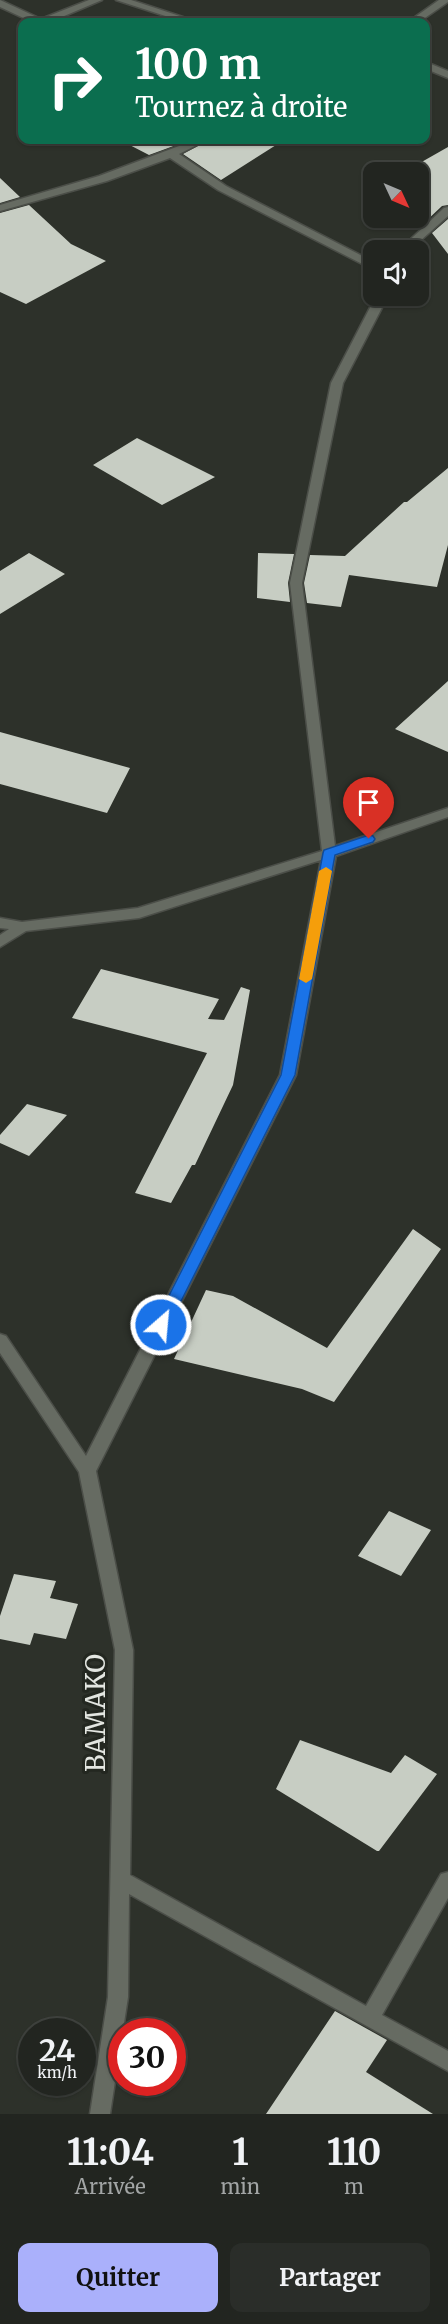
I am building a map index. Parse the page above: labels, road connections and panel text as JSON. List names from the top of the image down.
{
  "streets": {
    "street": ["BAMAKO"]
  },
  "north": "bottom right",
  "page": {
    "turn": ["100 m", "Tournez à droite"],
    "speed": "24 km/h",
    "limit": "30",
    "eta": [
      "11:04",
      "Arrivée",
      "1",
      "min",
      "110",
      "m"
    ],
    "buttons": ["Quitter", "Partager"]
  }
}
